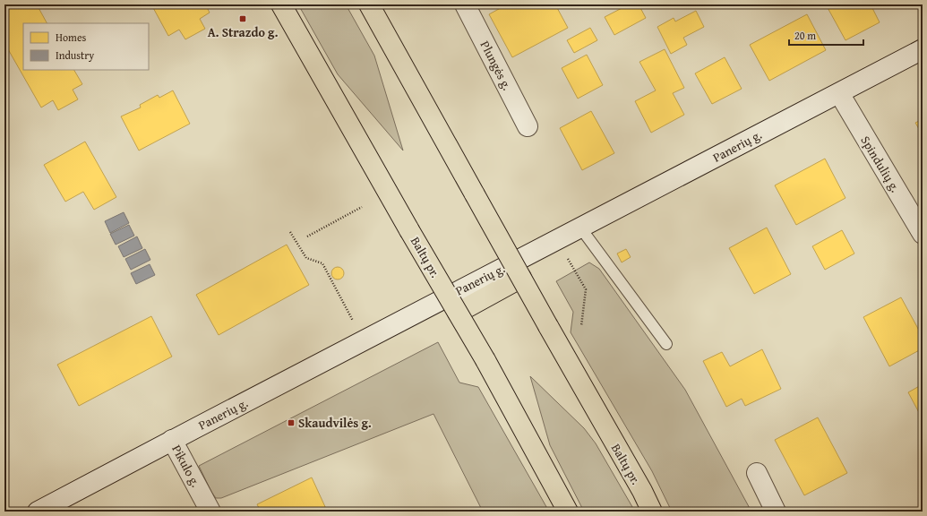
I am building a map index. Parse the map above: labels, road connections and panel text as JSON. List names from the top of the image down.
{
  "streets": {
    "main road": [
      "Plungės g.",
      "Panerių g.",
      "Spindulių g.",
      "Baltų pr.",
      "Pikulo g."
    ]
  },
  "crossings": [
    ["Panerių g.", "Spindulių g."],
    ["Panerių g.", "Pikulo g."]
  ],
  "places": {
    "transit": ["A. Strazdo g.", "Skaudvilės g."]
  },
  "legend": ["Homes", "Industry"],
  "scale_bar": "20 m"
}
